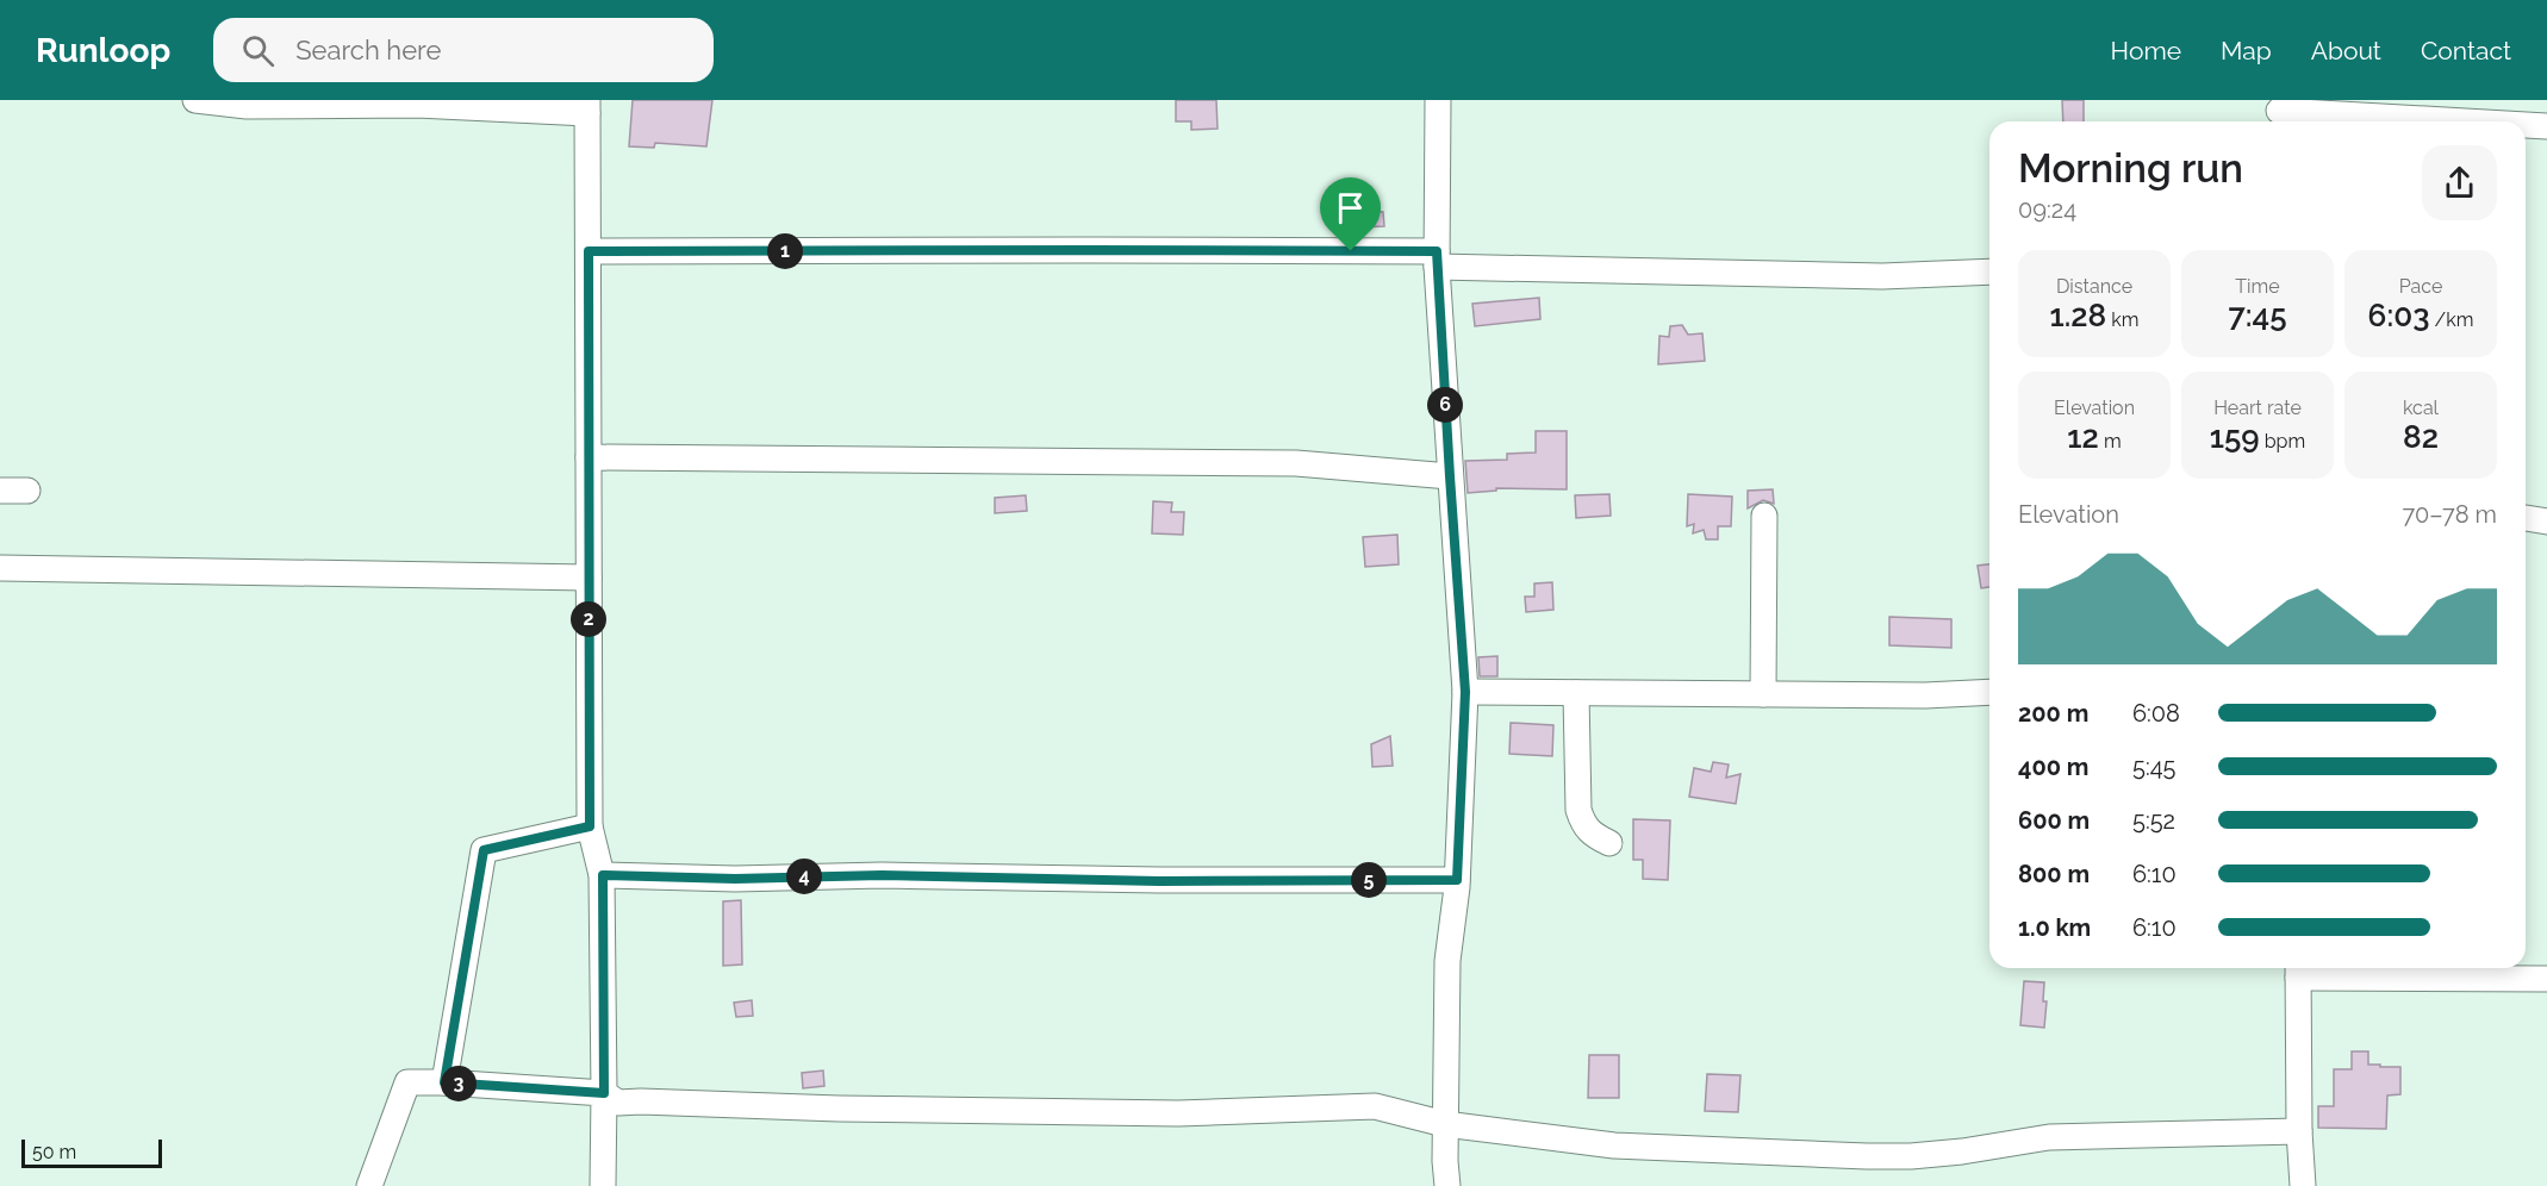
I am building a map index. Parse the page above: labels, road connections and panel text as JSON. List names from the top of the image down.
{
  "scale_bar": "50 m",
  "page": {
    "header": "Runloop",
    "search": "Search here",
    "nav": [
      "Home",
      "Map",
      "About",
      "Contact"
    ],
    "heading": ["Morning run", "09:24"],
    "pins": [
      "1",
      "6",
      "2",
      "4",
      "5",
      "3"
    ],
    "stats": [
      ["Distance", "1.28 km"],
      ["Time", "7:45"],
      ["Pace", "6:03 /km"],
      ["Elevation", "12 m"],
      ["Heart rate", "159 bpm"],
      ["kcal", "82"]
    ],
    "chart": ["Elevation", "70–78 m"],
    "list": [
      {
        "name": "200 m",
        "note": "6:08"
      },
      {
        "name": "400 m",
        "note": "5:45"
      },
      {
        "name": "600 m",
        "note": "5:52"
      },
      {
        "name": "800 m",
        "note": "6:10"
      },
      {
        "name": "1.0 km",
        "note": "6:10"
      }
    ],
    "scale": "50 m"
  }
}
